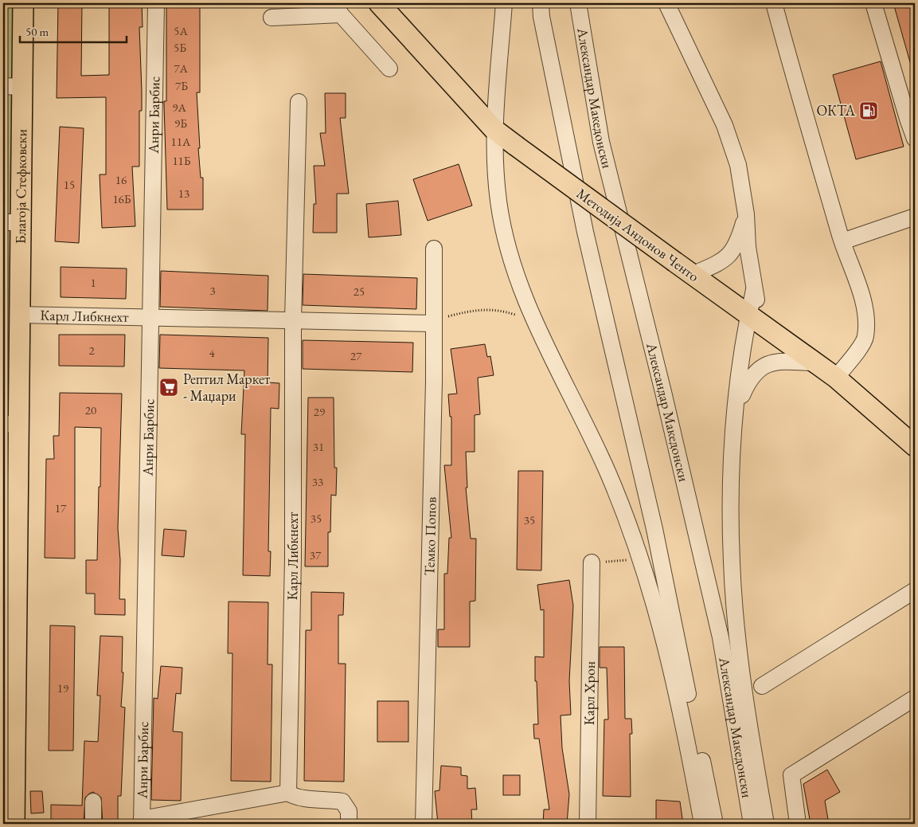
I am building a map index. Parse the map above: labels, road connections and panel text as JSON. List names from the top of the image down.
{
  "streets": {
    "main road": ["Благоја Стефковски", "Методија Андонов Ченто"],
    "street": [
      "Александар Македонски",
      "Анри Барбис",
      "Карл Либкнехт",
      "Темко Попов",
      "Карл Хрон"
    ]
  },
  "crossings": [
    ["Анри Барбис", "Карл Либкнехт"],
    ["Благоја Стефковски", "Карл Либкнехт"],
    ["Карл Либкнехт", "Темко Попов"]
  ],
  "places": {
    "fuel station": ["ОКТА"],
    "supermarket": ["Рептил Маркет - Маџари"]
  },
  "house_numbers": [
    "5А",
    "5Б",
    "7А",
    "7Б",
    "9А",
    "9Б",
    "11А",
    "11Б",
    "16",
    "15",
    "13",
    "16Б",
    "1",
    "3",
    "25",
    "2",
    "4",
    "27",
    "20",
    "29",
    "31",
    "33",
    "17",
    "35",
    "35",
    "37",
    "19"
  ],
  "scale_bar": "50 m"
}
